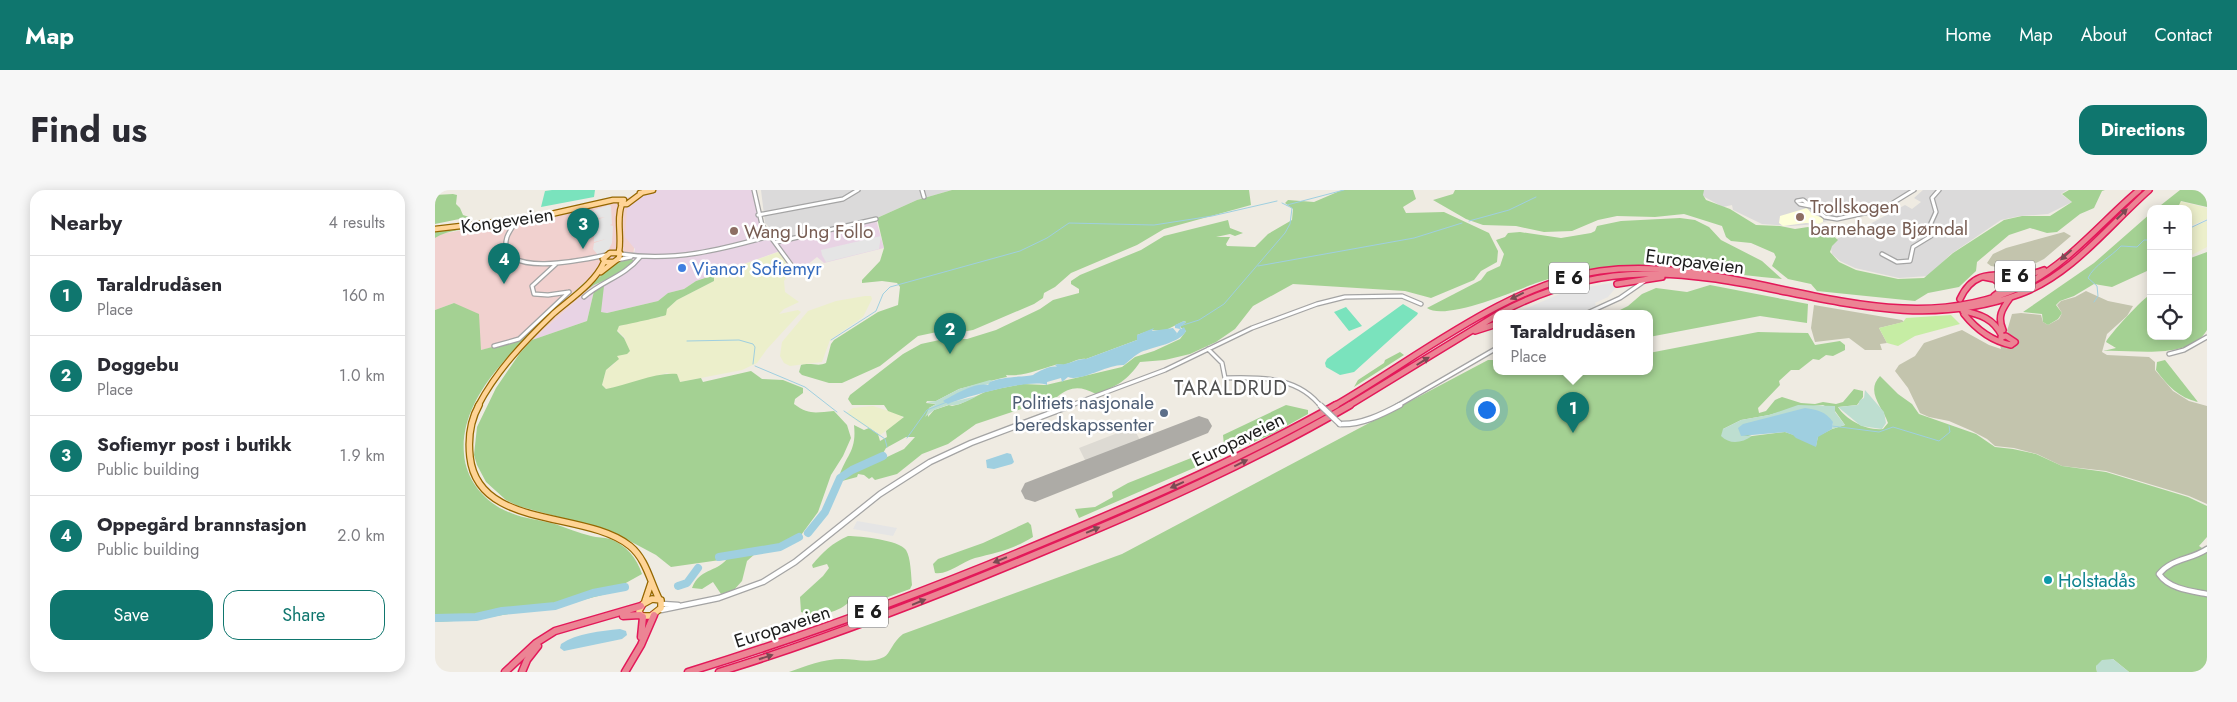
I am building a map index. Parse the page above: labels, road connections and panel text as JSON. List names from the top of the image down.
{
  "streets": {
    "highway": ["Europaveien", "E 6"],
    "main road": ["Kongeveien"]
  },
  "crossings": [
    ["Europaveien", "E 6"]
  ],
  "districts": ["TARALDRUD"],
  "places": [
    "Trollskogen barnehage Bjørndal",
    "Wang Ung Follo",
    "Vianor Sofiemyr",
    "Politiets nasjonale beredskapssenter",
    "Holstadås"
  ],
  "page": {
    "header": "Map",
    "nav": [
      "Home",
      "Map",
      "About",
      "Contact"
    ],
    "title": "Find us",
    "buttons": [
      "Directions",
      ["Save", "Share"]
    ],
    "heading": ["Nearby", "4 results"],
    "map_buttons": ["+", "−"],
    "pins": [
      "3",
      "4",
      "2",
      "1"
    ],
    "list": [
      {
        "mark": "1",
        "name": "Taraldrudåsen",
        "note": "Place",
        "value": "160 m"
      },
      {
        "mark": "2",
        "name": "Doggebu",
        "note": "Place",
        "value": "1.0 km"
      },
      {
        "mark": "3",
        "name": "Sofiemyr post i butikk",
        "note": "Public building",
        "value": "1.9 km"
      },
      {
        "mark": "4",
        "name": "Oppegård brannstasjon",
        "note": "Public building",
        "value": "2.0 km"
      }
    ],
    "popup": ["Taraldrudåsen", "Place"]
  }
}
